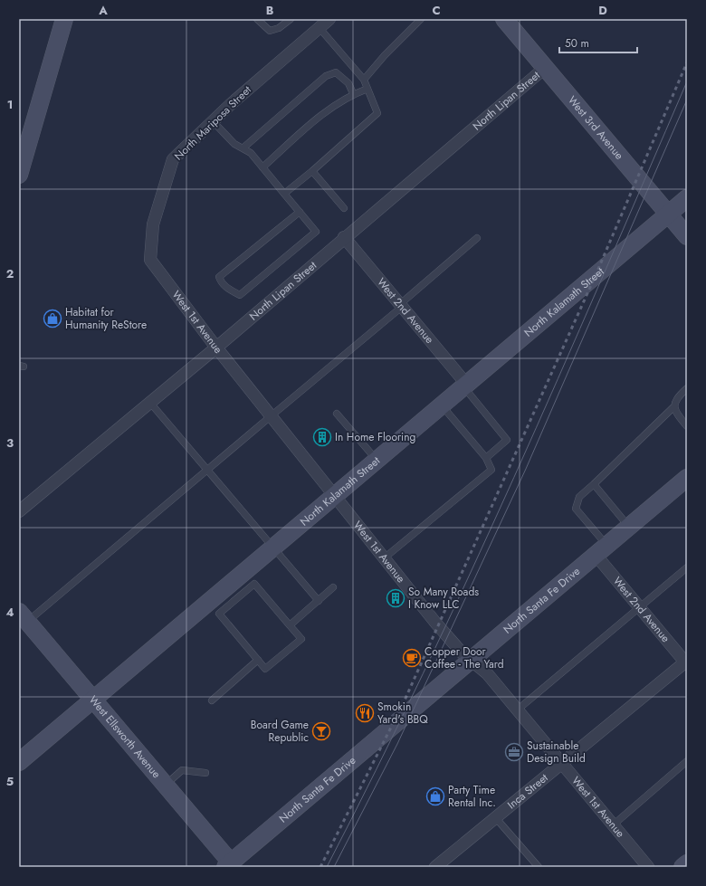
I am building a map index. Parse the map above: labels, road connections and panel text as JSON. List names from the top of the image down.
{
  "streets": {
    "main road": [
      "West 3rd Avenue",
      "North Kalamath Street",
      "North Santa Fe Drive",
      "West Ellsworth Avenue"
    ],
    "street": [
      "North Lipan Street",
      "North Mariposa Street",
      "West 2nd Avenue",
      "West 1st Avenue",
      "Inca Street"
    ]
  },
  "crossings": [
    ["North Lipan Street", "West 3rd Avenue"],
    ["North Lipan Street", "West 2nd Avenue"],
    ["North Lipan Street", "West 1st Avenue"],
    ["North Mariposa Street", "West 1st Avenue"],
    ["West 3rd Avenue", "North Kalamath Street"],
    ["North Kalamath Street", "West 2nd Avenue"],
    ["North Kalamath Street", "West 1st Avenue"],
    ["North Kalamath Street", "West Ellsworth Avenue"],
    ["West 2nd Avenue", "North Santa Fe Drive"],
    ["West 2nd Avenue", "Inca Street"],
    ["West 1st Avenue", "North Santa Fe Drive"],
    ["West 1st Avenue", "Inca Street"],
    ["North Santa Fe Drive", "West Ellsworth Avenue"]
  ],
  "places": {
    "shop": ["Habitat for Humanity ReStore", "Party Time Rental Inc."],
    "building": ["In Home Flooring", "So Many Roads I Know LLC"],
    "cafe": ["Copper Door Coffee - The Yard"],
    "restaurant": ["Smokin Yard's BBQ"],
    "bar": ["Board Game Republic"],
    "office": ["Sustainable Design Build"]
  },
  "scale_bar": "50 m",
  "grid": {
    "columns": [
      "A",
      "B",
      "C",
      "D"
    ],
    "rows": [
      "1",
      "2",
      "3",
      "4",
      "5"
    ]
  }
}
